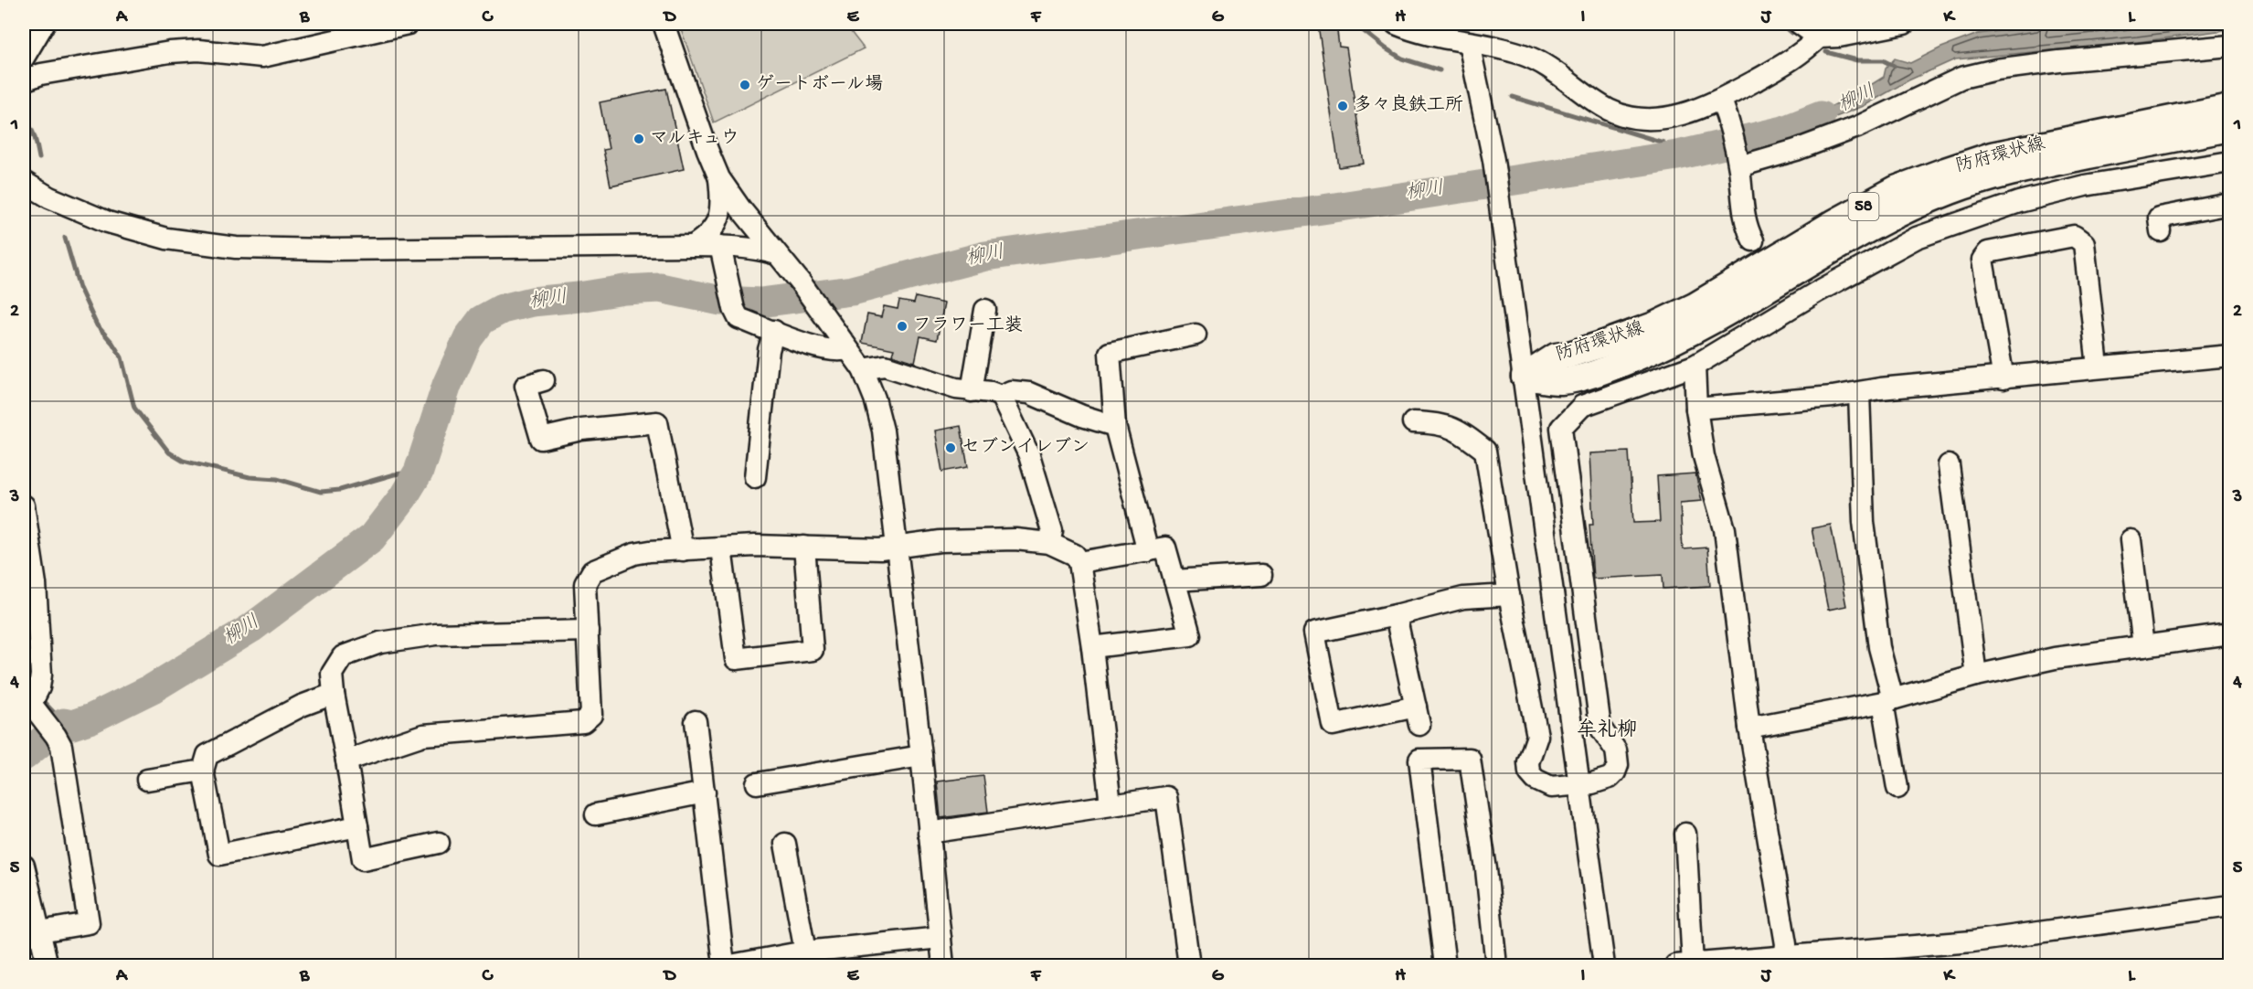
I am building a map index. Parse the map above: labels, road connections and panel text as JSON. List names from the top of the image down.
{
  "streets": {
    "main road": ["防府環状線", "58"]
  },
  "districts": ["牟礼柳"],
  "water": ["柳川"],
  "places": [
    "ゲートボール場",
    "多々良鉄工所",
    "マルキュウ",
    "フラワー工装",
    "セブンイレブン"
  ],
  "grid": {
    "columns": [
      "A",
      "B",
      "C",
      "D",
      "E",
      "F",
      "G",
      "H",
      "I",
      "J",
      "K",
      "L"
    ],
    "rows": [
      "1",
      "2",
      "3",
      "4",
      "5"
    ]
  }
}
